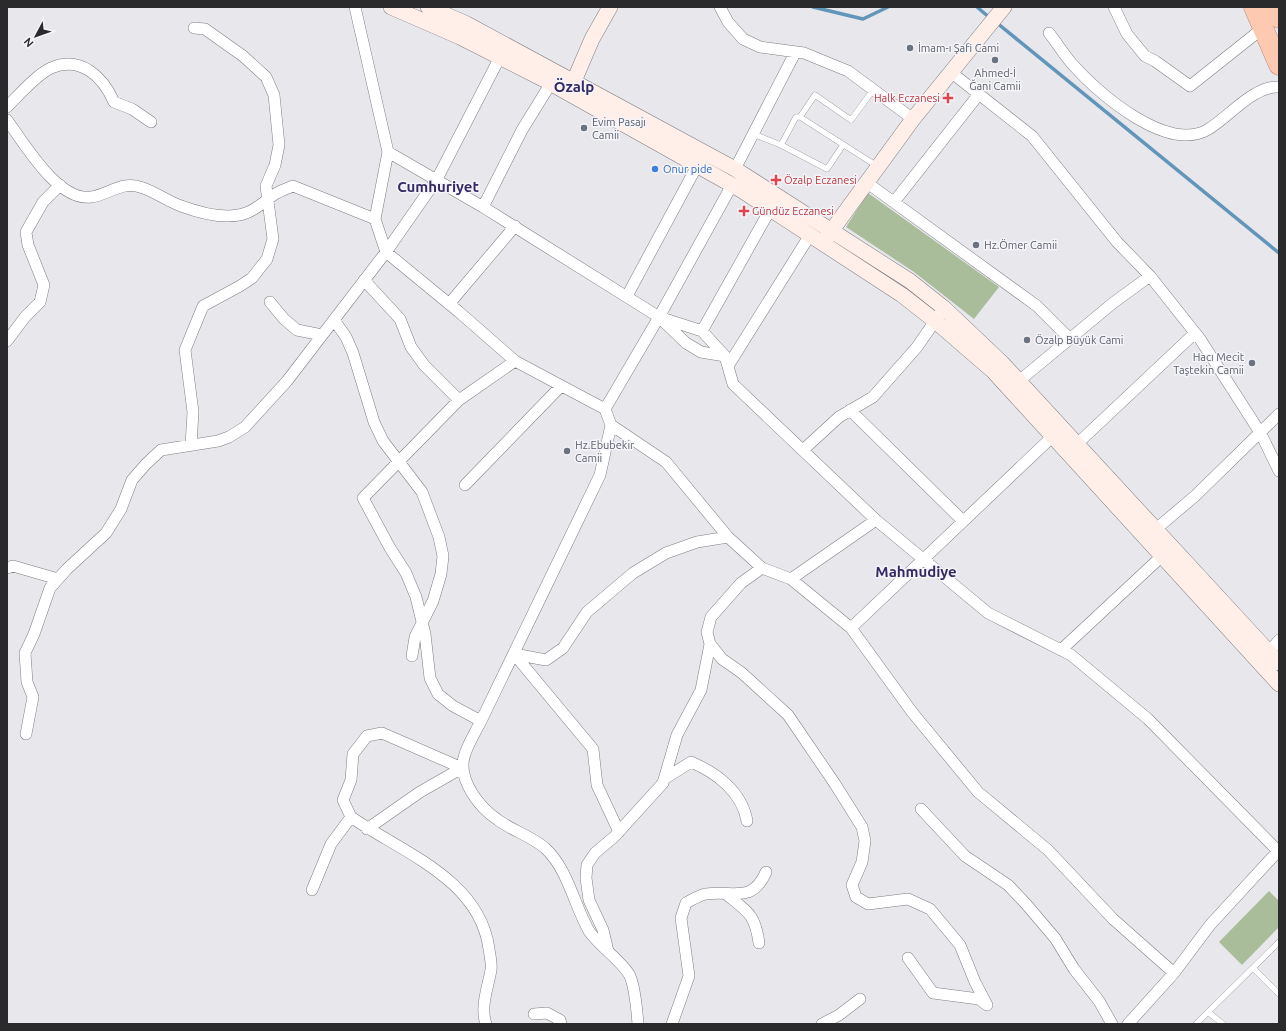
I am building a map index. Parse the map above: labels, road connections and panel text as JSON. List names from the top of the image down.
{
  "districts": ["Özalp", "Cumhuriyet", "Mahmudiye"],
  "places": {
    "other": [
      "İmam-ı Şafi Cami",
      "Ahmed-İ Ğani Camii",
      "Evim Pasajı Camii",
      "Onur pide",
      "Hz.Ömer Camii",
      "Özalp Büyük Cami",
      "Hacı Mecit Taştekin Camii",
      "Hz.Ebubekir Camii"
    ],
    "health": ["Halk Eczanesi", "Özalp Eczanesi", "Gündüz Eczanesi"]
  },
  "north": "bottom left"
}
